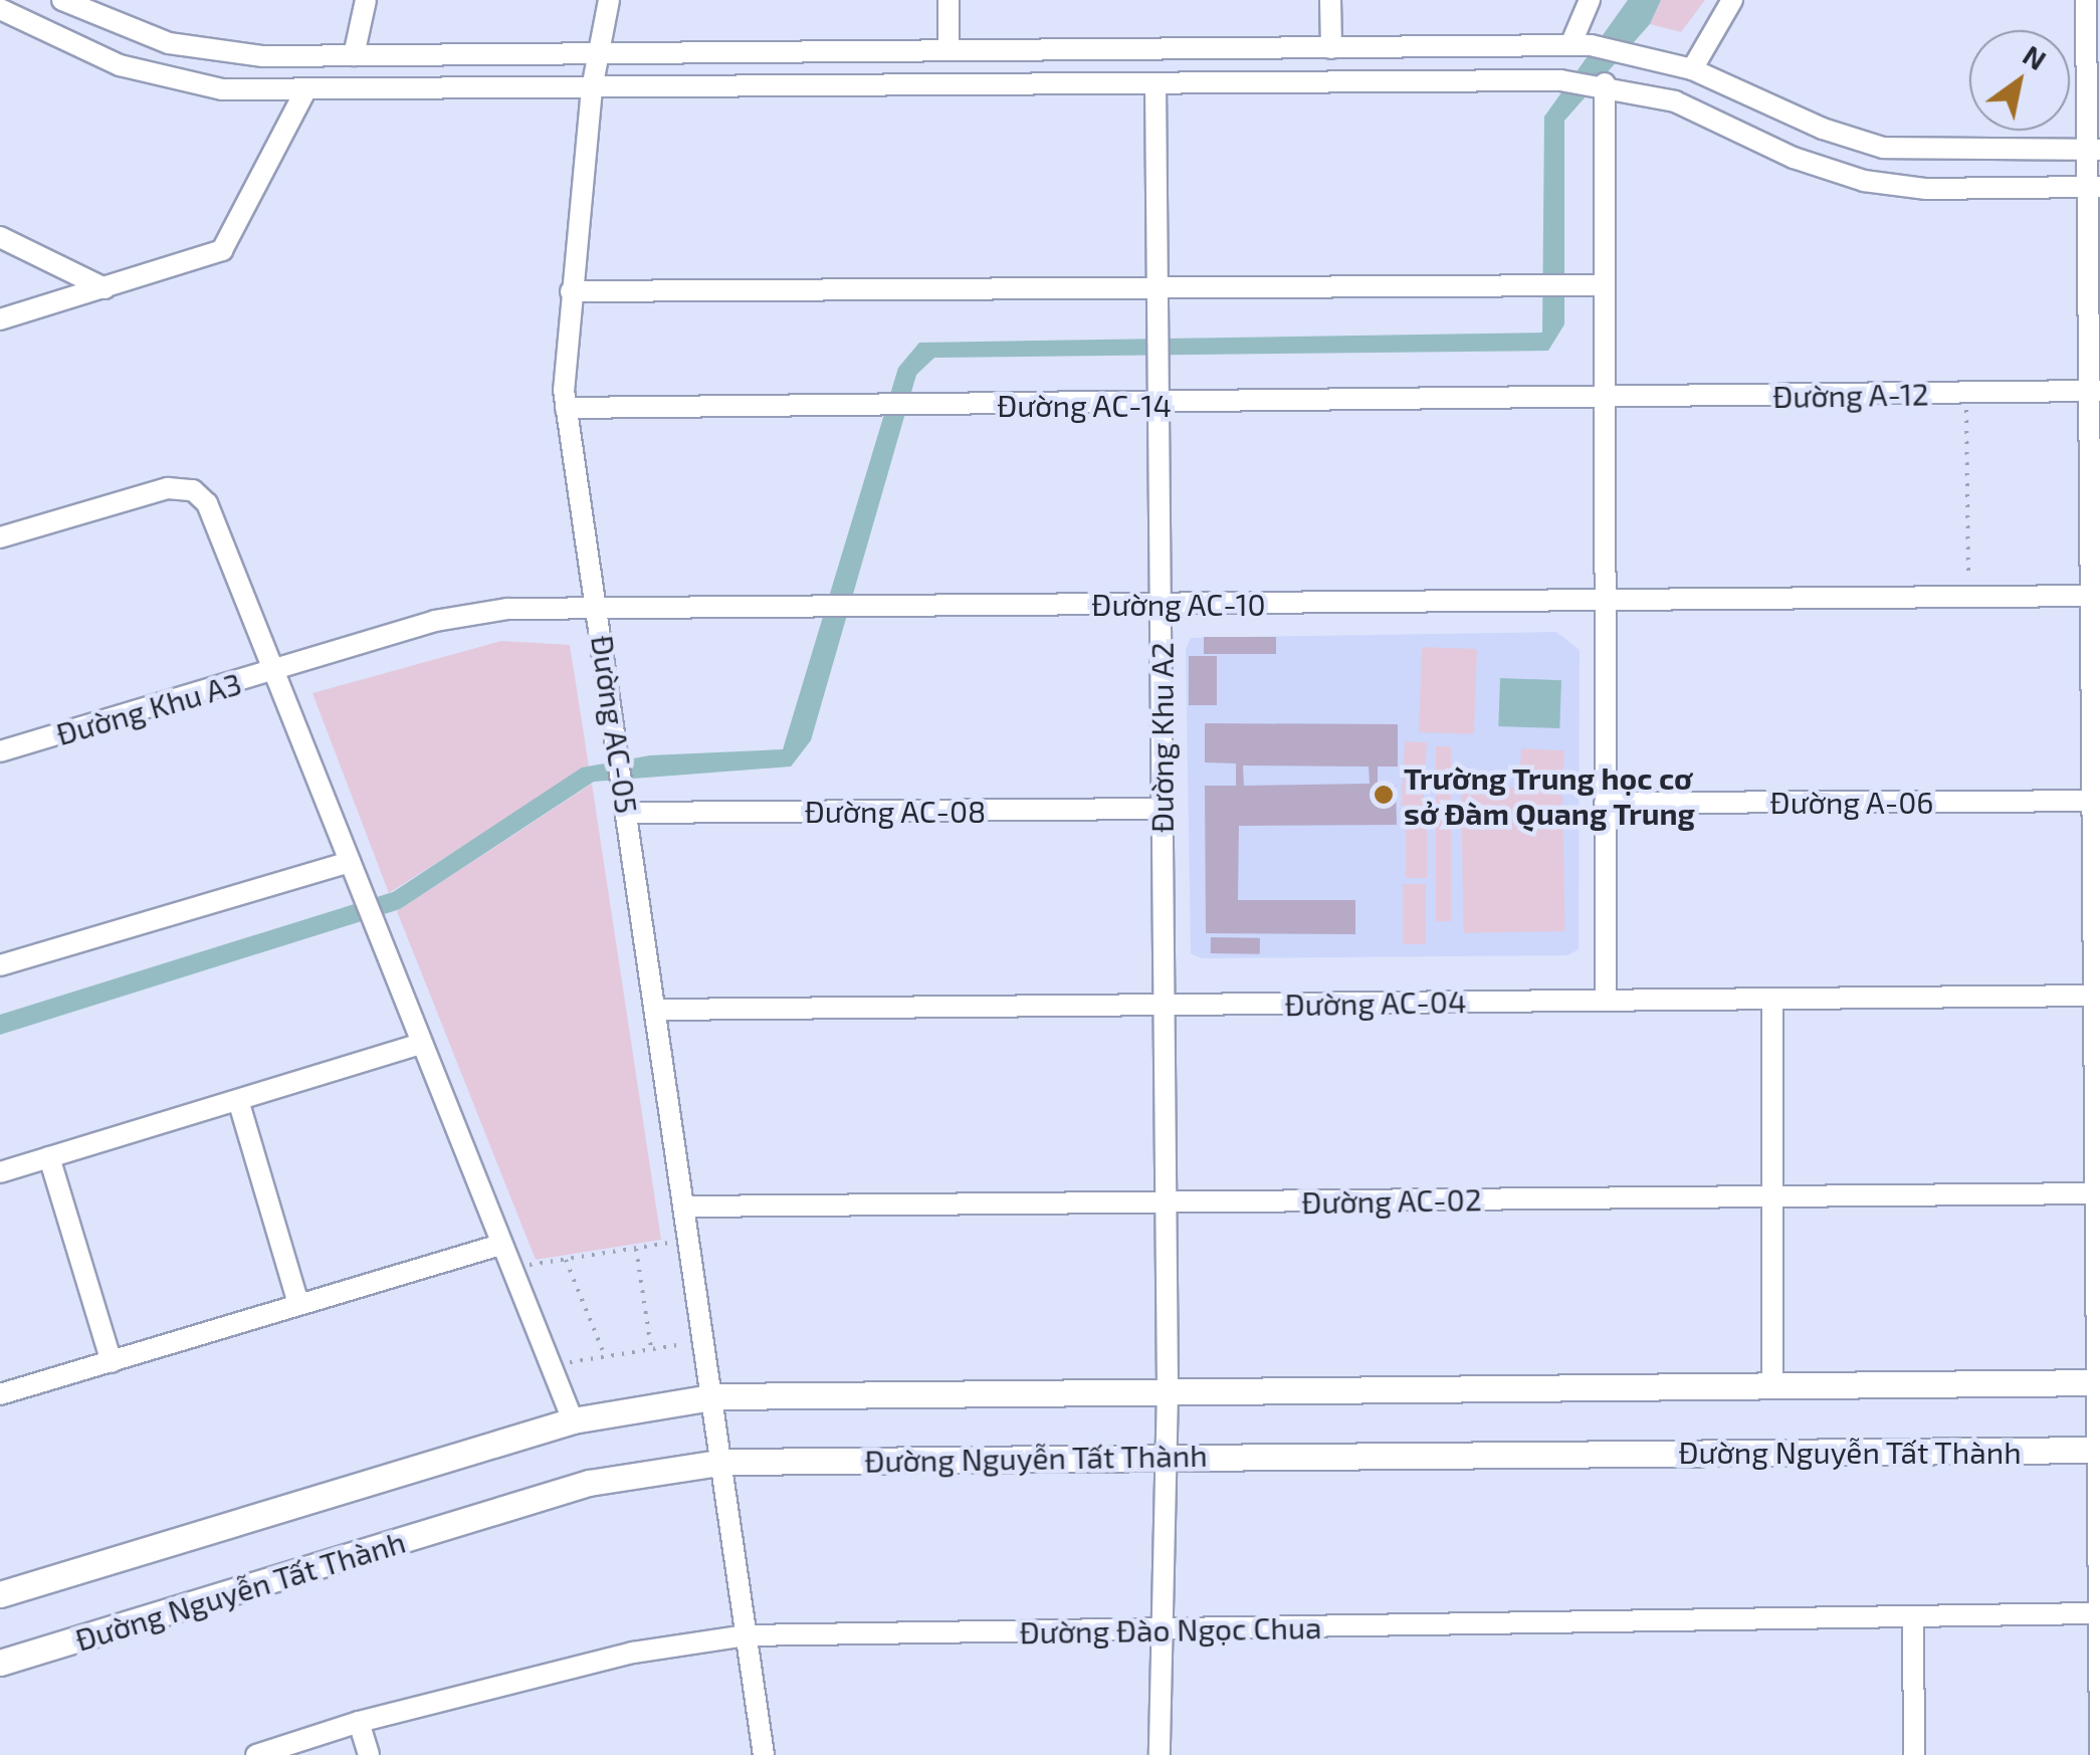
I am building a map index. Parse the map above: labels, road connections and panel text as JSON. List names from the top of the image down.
{
  "streets": {
    "main road": ["Đường Nguyễn Tất Thành"],
    "street": [
      "Đường A-12",
      "Đường AC-14",
      "Đường AC-10",
      "Đường Khu A3",
      "Đường AC-05",
      "Đường Khu A2",
      "Đường A-06",
      "Đường AC-08",
      "Đường AC-04",
      "Đường AC-02",
      "Đường Đào Ngọc Chua"
    ]
  },
  "crossings": [
    ["Đường A-12", "Đường AC-14"],
    ["Đường AC-14", "Đường AC-05"],
    ["Đường AC-14", "Đường Khu A2"],
    ["Đường AC-10", "Đường Khu A3"],
    ["Đường AC-10", "Đường AC-05"],
    ["Đường AC-10", "Đường Khu A2"],
    ["Đường AC-05", "Đường AC-08"],
    ["Đường AC-05", "Đường AC-04"],
    ["Đường AC-05", "Đường AC-02"],
    ["Đường AC-05", "Đường Nguyễn Tất Thành"],
    ["Đường AC-05", "Đường Đào Ngọc Chua"],
    ["Đường Khu A2", "Đường AC-08"],
    ["Đường Khu A2", "Đường AC-04"],
    ["Đường Khu A2", "Đường AC-02"],
    ["Đường Khu A2", "Đường Nguyễn Tất Thành"],
    ["Đường Khu A2", "Đường Đào Ngọc Chua"]
  ],
  "places": ["Trường Trung học cơ sở Đàm Quang Trung"],
  "north": "top right"
}
